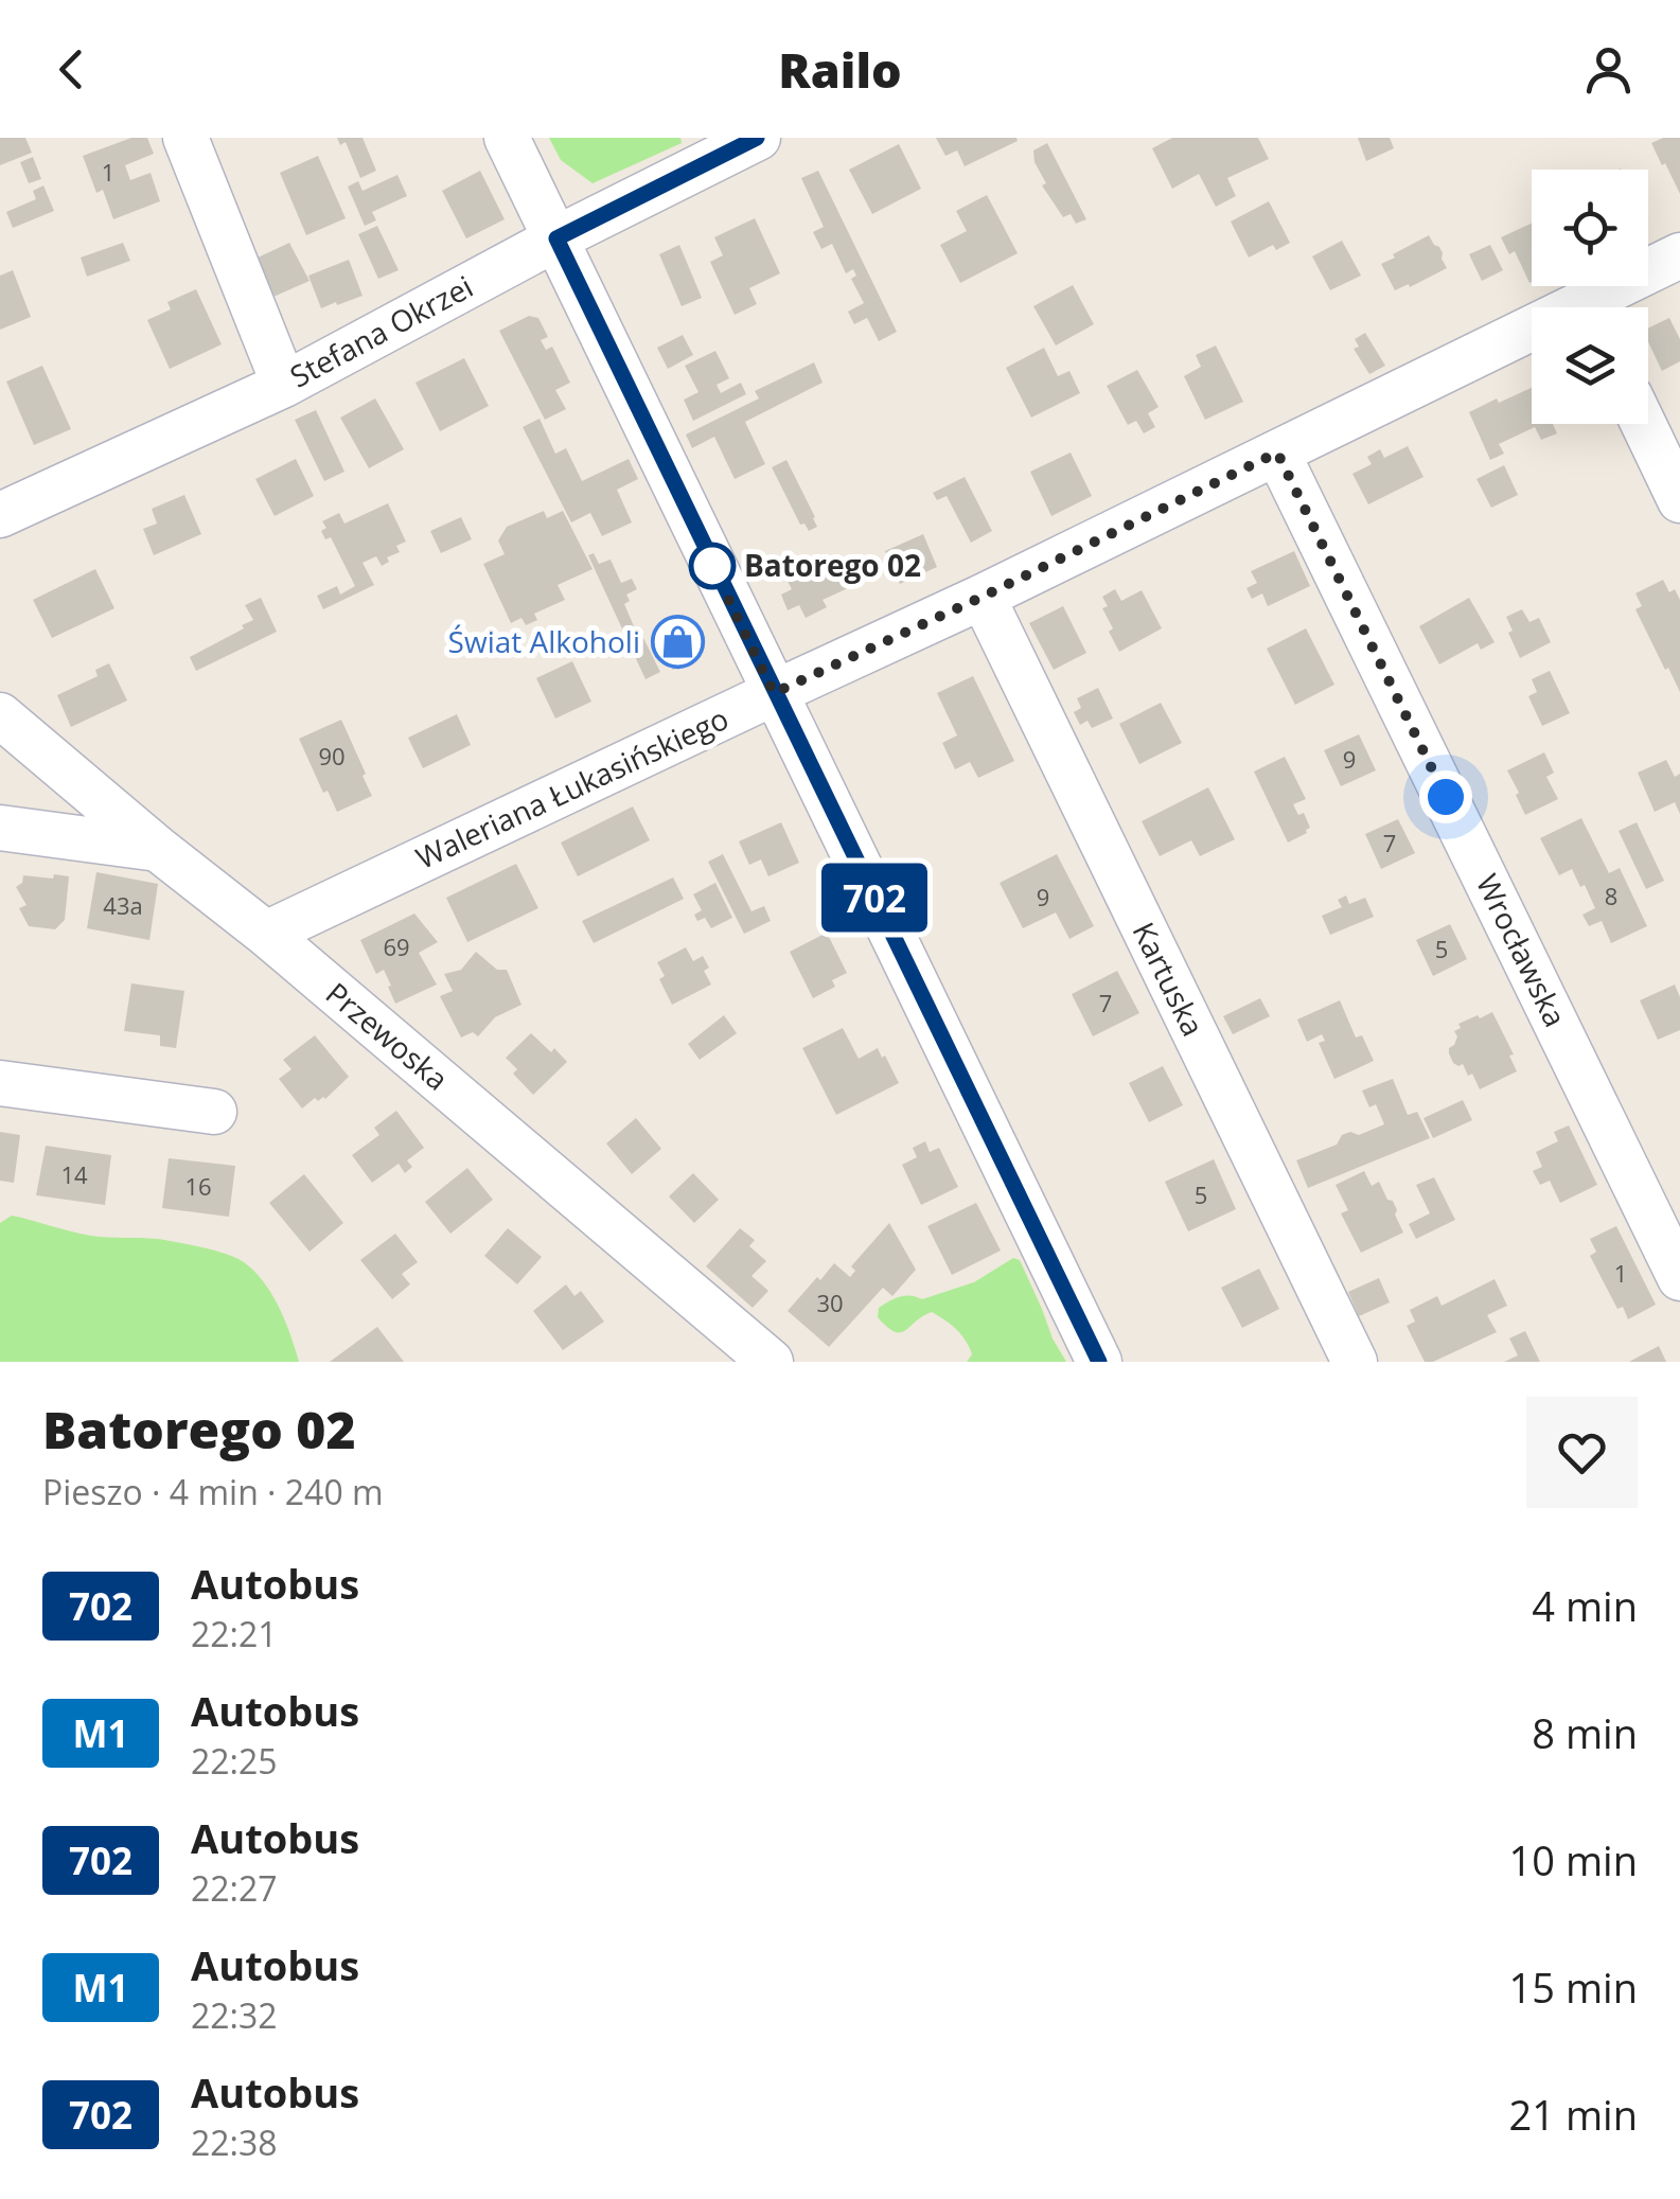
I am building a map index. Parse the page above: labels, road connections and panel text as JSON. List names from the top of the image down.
{
  "streets": {
    "street": [
      "Stefana Okrzei",
      "Waleriana Łukasińskiego",
      "Wrocławska",
      "Kartuska",
      "Przewoska"
    ]
  },
  "crossings": [
    ["Waleriana Łukasińskiego", "Wrocławska"],
    ["Waleriana Łukasińskiego", "Kartuska"],
    ["Waleriana Łukasińskiego", "Przewoska"]
  ],
  "places": {
    "other": ["Batorego 02"],
    "shop": ["Świat Alkoholi"]
  },
  "lines": ["bus line 702"],
  "house_numbers": [
    "1",
    "90",
    "9",
    "7",
    "8",
    "9",
    "43a",
    "69",
    "5",
    "7",
    "14",
    "16",
    "5",
    "1",
    "30"
  ],
  "page": {
    "header": "Railo",
    "on_map": "702",
    "heading": ["Batorego 02", "Pieszo · 4 min · 240 m"],
    "list": [
      {
        "mark": "702",
        "name": "Autobus",
        "note": "22:21",
        "value": "4 min"
      },
      {
        "mark": "M1",
        "name": "Autobus",
        "note": "22:25",
        "value": "8 min"
      },
      {
        "mark": "702",
        "name": "Autobus",
        "note": "22:27",
        "value": "10 min"
      },
      {
        "mark": "M1",
        "name": "Autobus",
        "note": "22:32",
        "value": "15 min"
      },
      {
        "mark": "702",
        "name": "Autobus",
        "note": "22:38",
        "value": "21 min"
      }
    ]
  }
}
